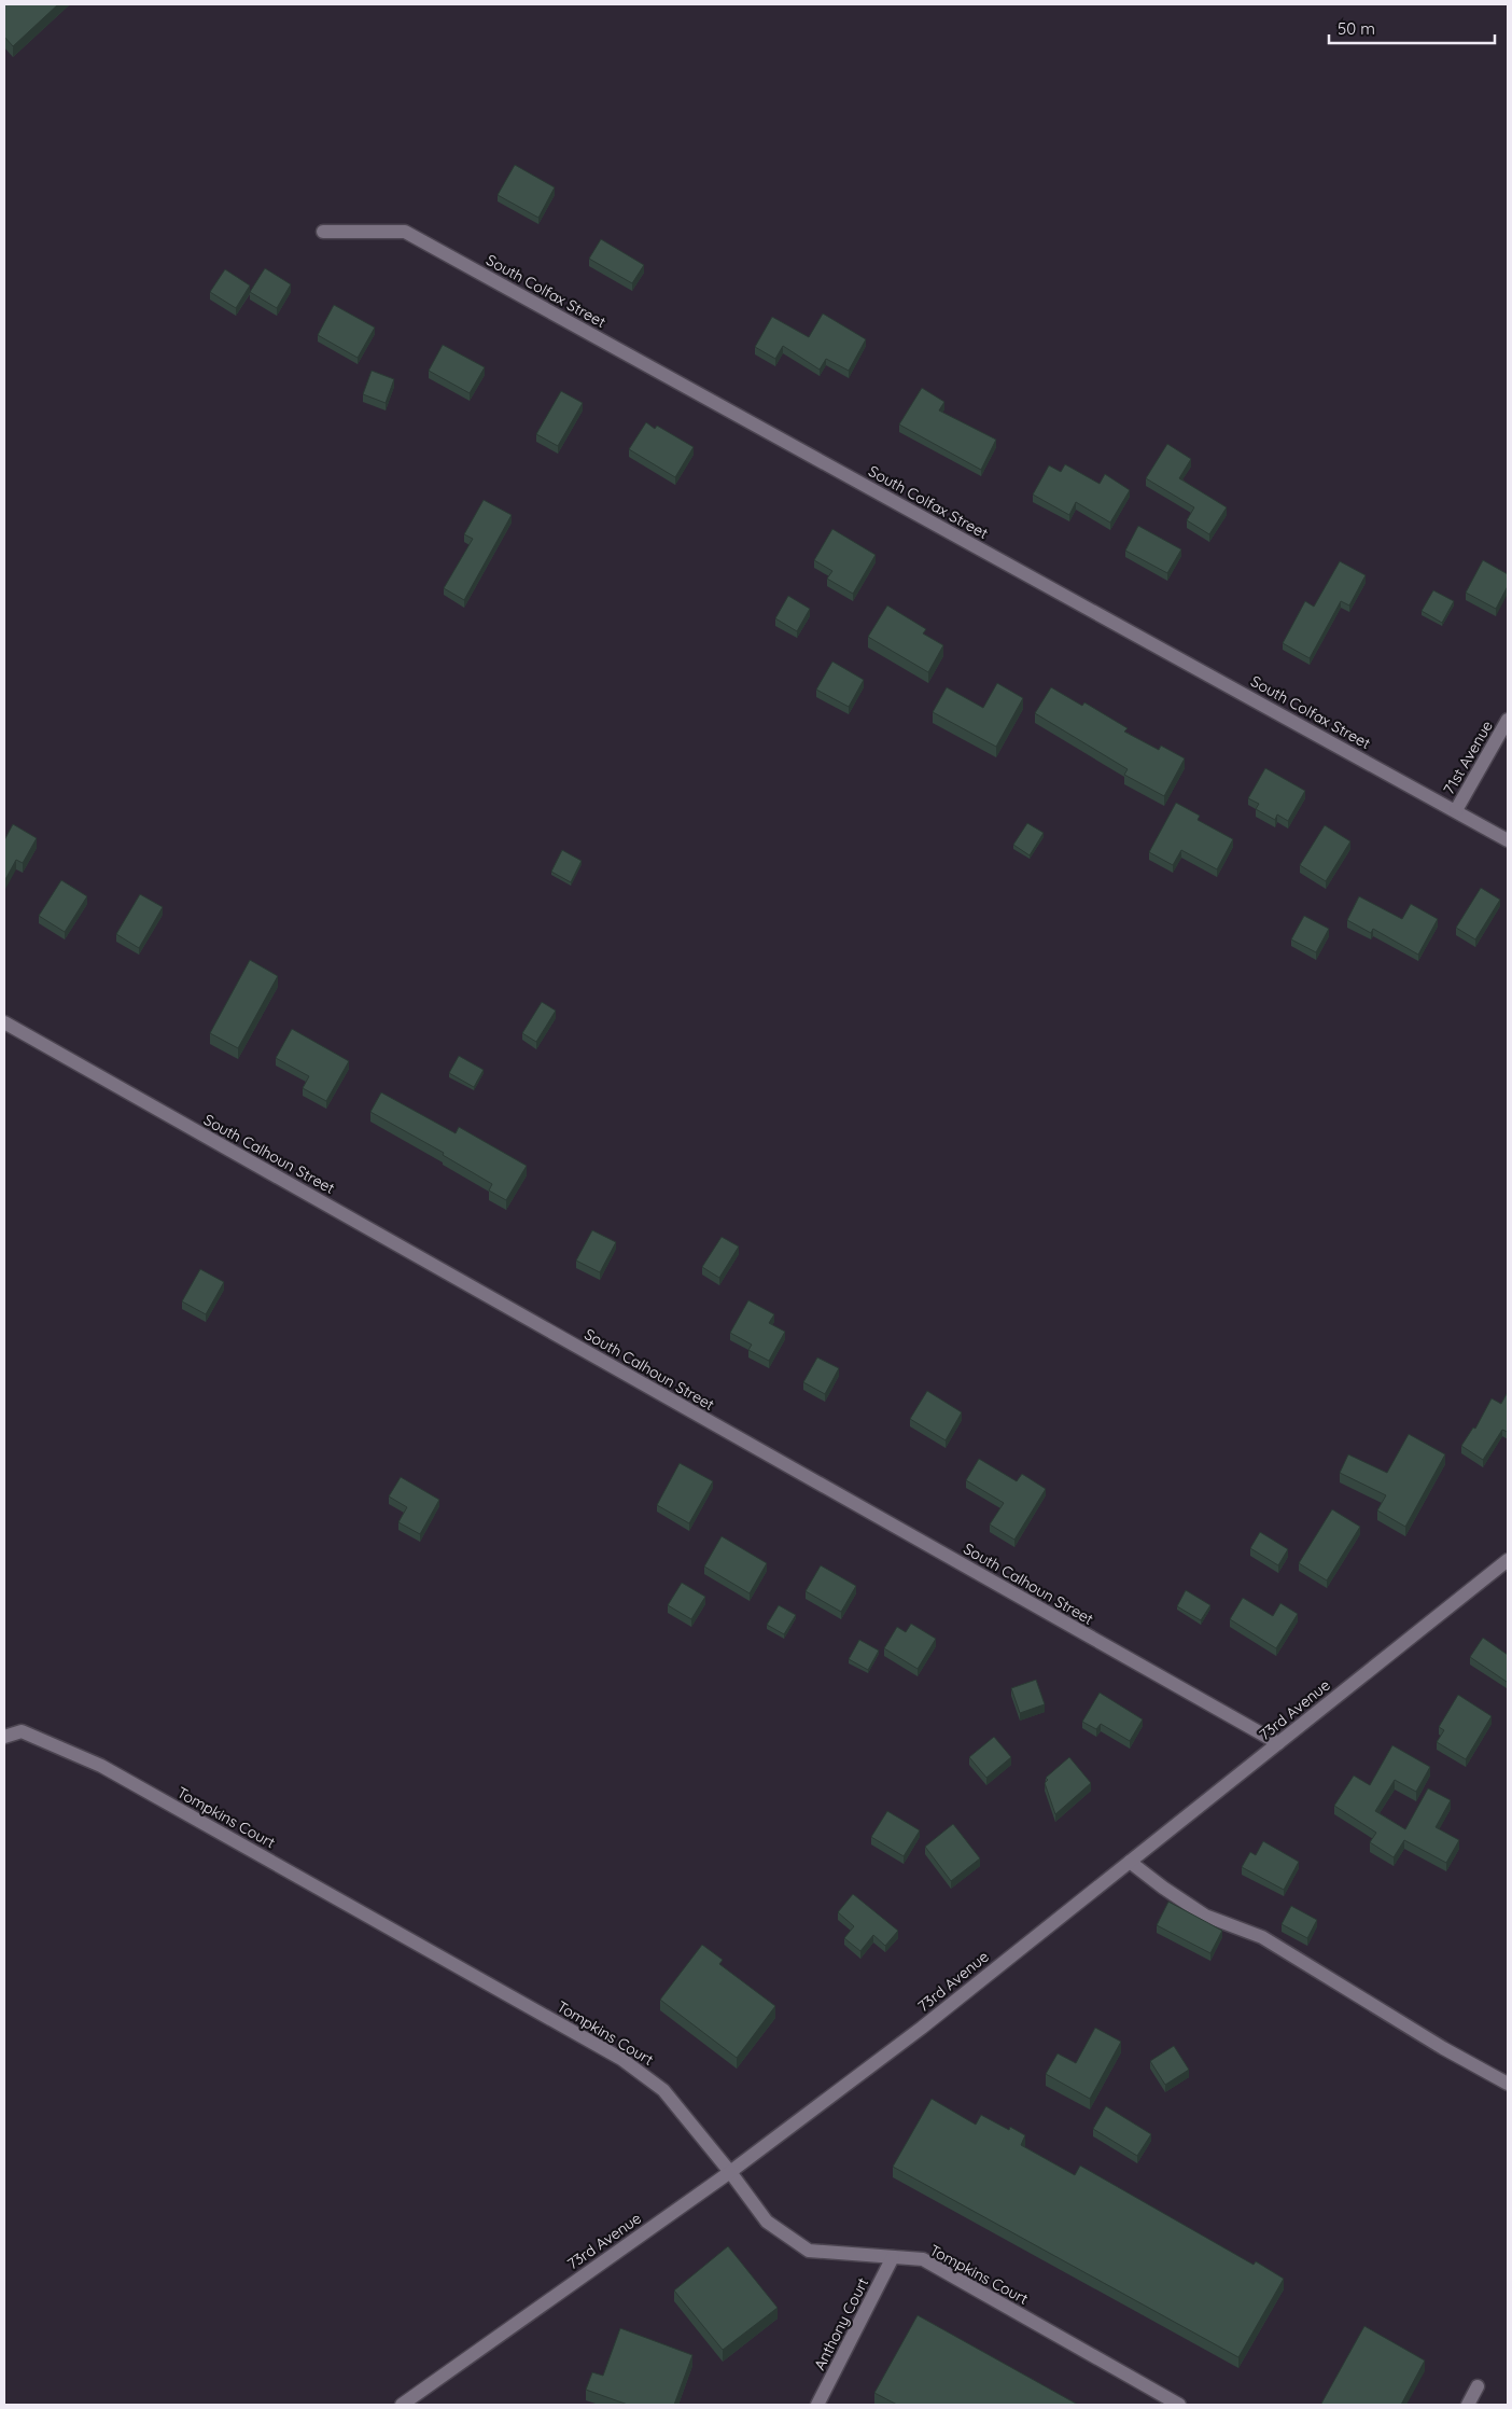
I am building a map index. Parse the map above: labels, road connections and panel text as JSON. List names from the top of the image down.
{
  "streets": {
    "street": [
      "South Colfax Street",
      "71st Avenue",
      "South Calhoun Street",
      "73rd Avenue",
      "Tompkins Court",
      "Anthony Court"
    ]
  },
  "crossings": [
    ["South Colfax Street", "71st Avenue"],
    ["South Calhoun Street", "73rd Avenue"],
    ["73rd Avenue", "Tompkins Court"],
    ["Tompkins Court", "Anthony Court"]
  ],
  "scale_bar": "50 m"
}
